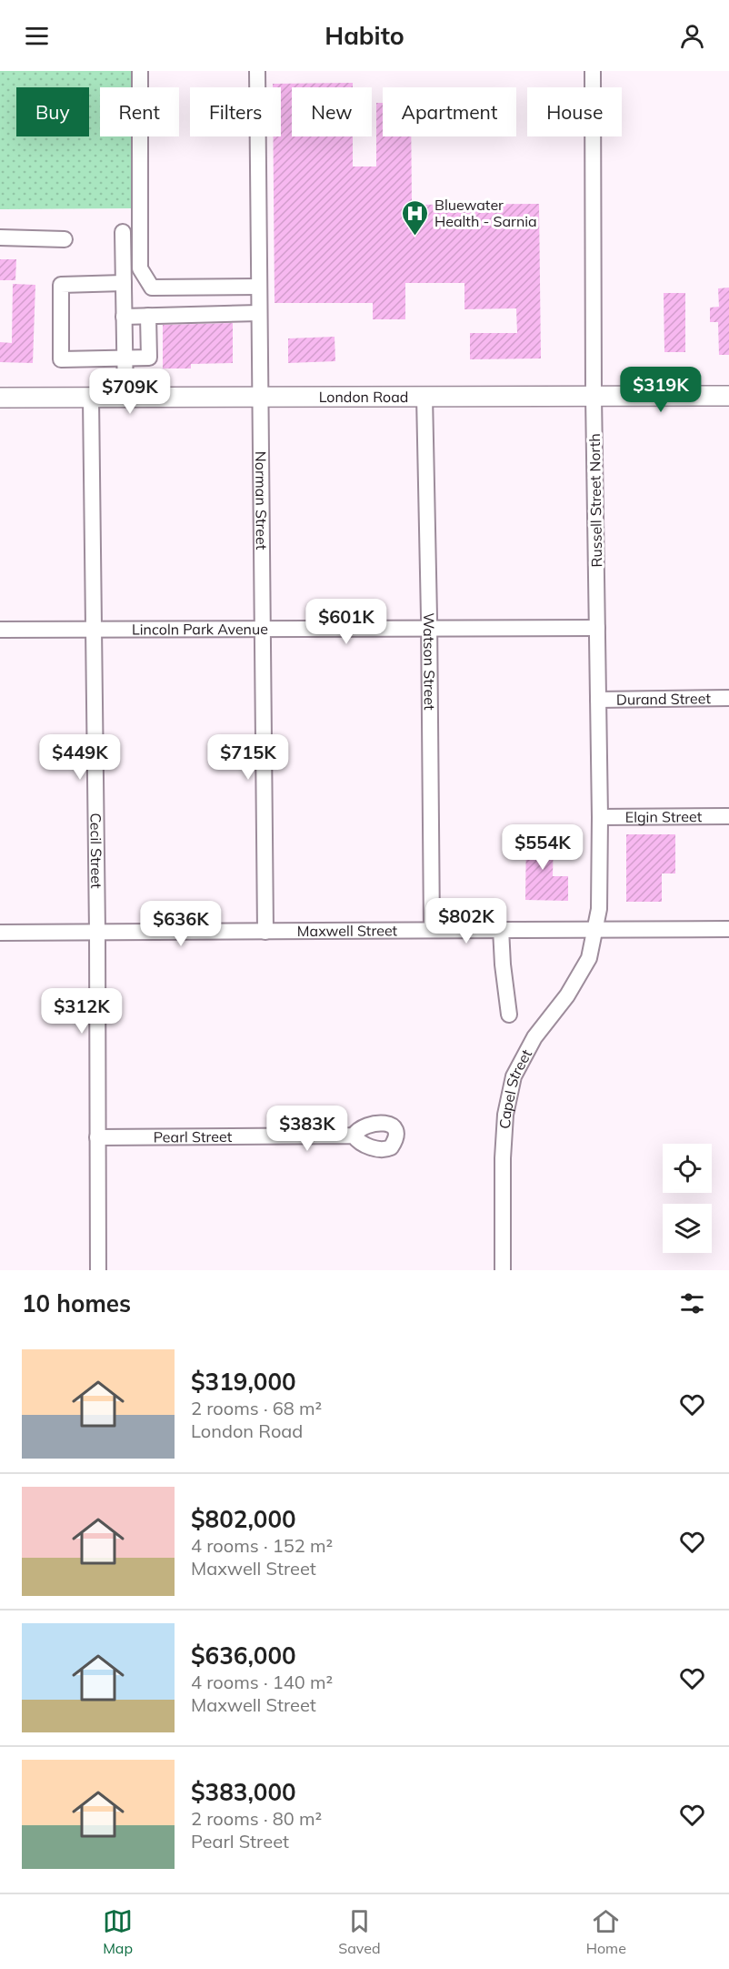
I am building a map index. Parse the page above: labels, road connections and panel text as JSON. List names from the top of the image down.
{
  "streets": {
    "main road": ["London Road"],
    "street": [
      "Russell Street North",
      "Norman Street",
      "Lincoln Park Avenue",
      "Watson Street",
      "Durand Street",
      "Elgin Street",
      "Cecil Street",
      "Maxwell Street",
      "Capel Street",
      "Pearl Street"
    ]
  },
  "crossings": [
    ["London Road", "Russell Street North"],
    ["London Road", "Norman Street"],
    ["London Road", "Watson Street"],
    ["London Road", "Cecil Street"],
    ["Russell Street North", "Lincoln Park Avenue"],
    ["Russell Street North", "Durand Street"],
    ["Russell Street North", "Elgin Street"],
    ["Russell Street North", "Maxwell Street"],
    ["Russell Street North", "Capel Street"],
    ["Norman Street", "Lincoln Park Avenue"],
    ["Norman Street", "Maxwell Street"],
    ["Lincoln Park Avenue", "Watson Street"],
    ["Lincoln Park Avenue", "Cecil Street"],
    ["Watson Street", "Maxwell Street"],
    ["Cecil Street", "Maxwell Street"],
    ["Cecil Street", "Pearl Street"],
    ["Maxwell Street", "Capel Street"]
  ],
  "places": {
    "hospital": ["Bluewater Health - Sarnia"]
  },
  "page": {
    "header": "Habito",
    "chip": [
      "Buy",
      "Rent",
      "Filters",
      "New",
      "Apartment",
      "House"
    ],
    "price": [
      "$319K",
      "$709K",
      "$601K",
      "$449K",
      "$715K",
      "$554K",
      "$802K",
      "$636K",
      "$312K",
      "$383K"
    ],
    "heading": "10 homes",
    "list": [
      {
        "name": "$319,000",
        "note": "2 rooms · 68 m² · London Road"
      },
      {
        "name": "$802,000",
        "note": "4 rooms · 152 m² · Maxwell Street"
      },
      {
        "name": "$636,000",
        "note": "4 rooms · 140 m² · Maxwell Street"
      },
      {
        "name": "$383,000",
        "note": "2 rooms · 80 m² · Pearl Street"
      }
    ],
    "tabs": ["Map", "Saved", "Home"]
  }
}
